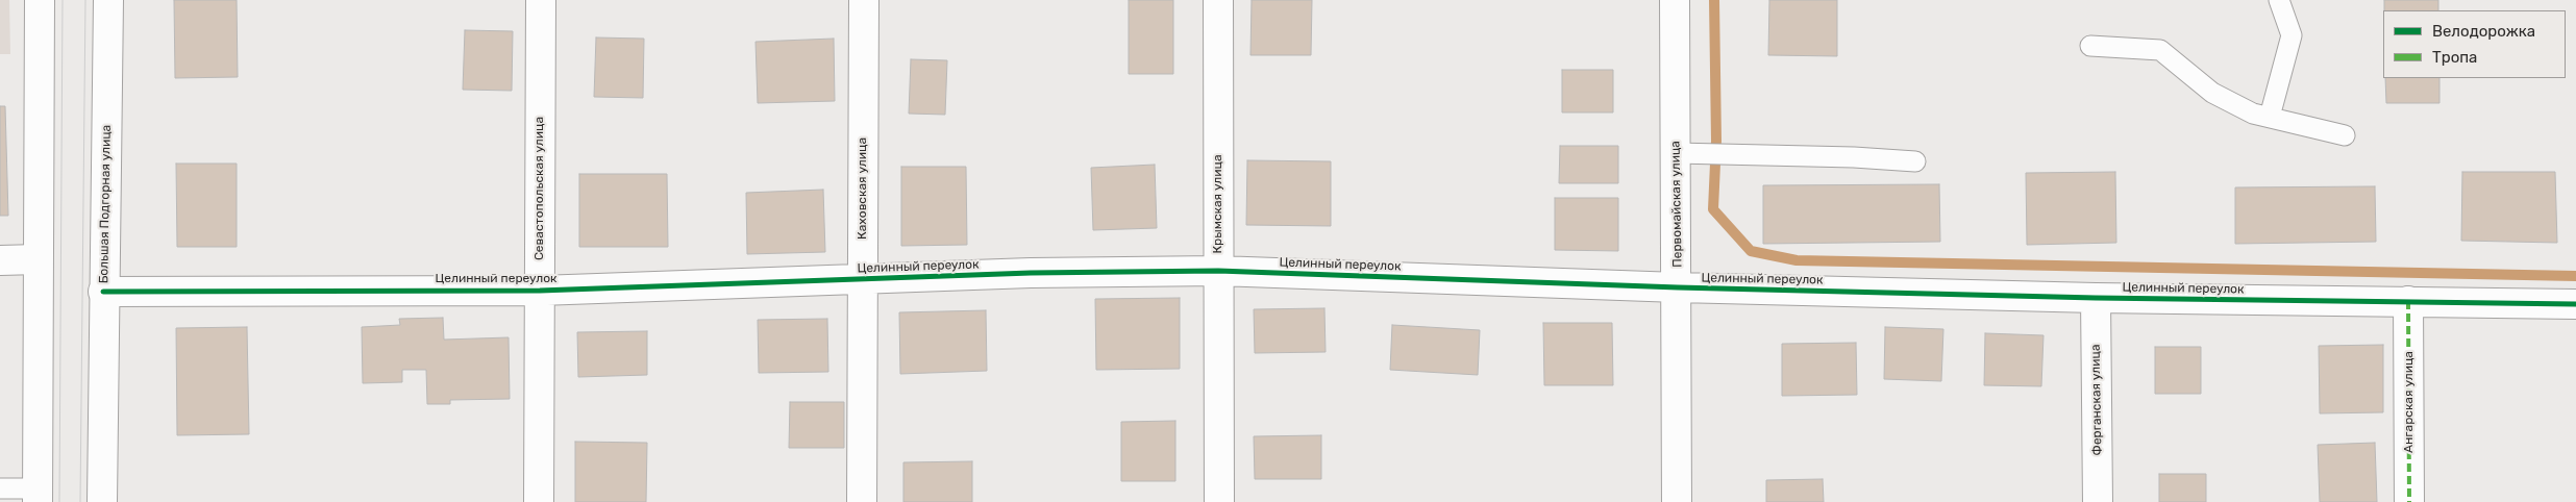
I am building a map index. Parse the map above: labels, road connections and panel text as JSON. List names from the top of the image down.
{
  "streets": {
    "street": [
      "Севастопольская улица",
      "Каховская улица",
      "Большая Подгорная улица",
      "Крымская улица",
      "Первомайская улица",
      "Целинный переулок",
      "Ферганская улица",
      "Ангарская улица"
    ]
  },
  "crossings": [
    ["Севастопольская улица", "Целинный переулок"],
    ["Каховская улица", "Целинный переулок"],
    ["Большая Подгорная улица", "Целинный переулок"],
    ["Крымская улица", "Целинный переулок"],
    ["Первомайская улица", "Целинный переулок"],
    ["Целинный переулок", "Ферганская улица"],
    ["Целинный переулок", "Ангарская улица"]
  ],
  "legend": ["Велодорожка", "Тропа"]
}
